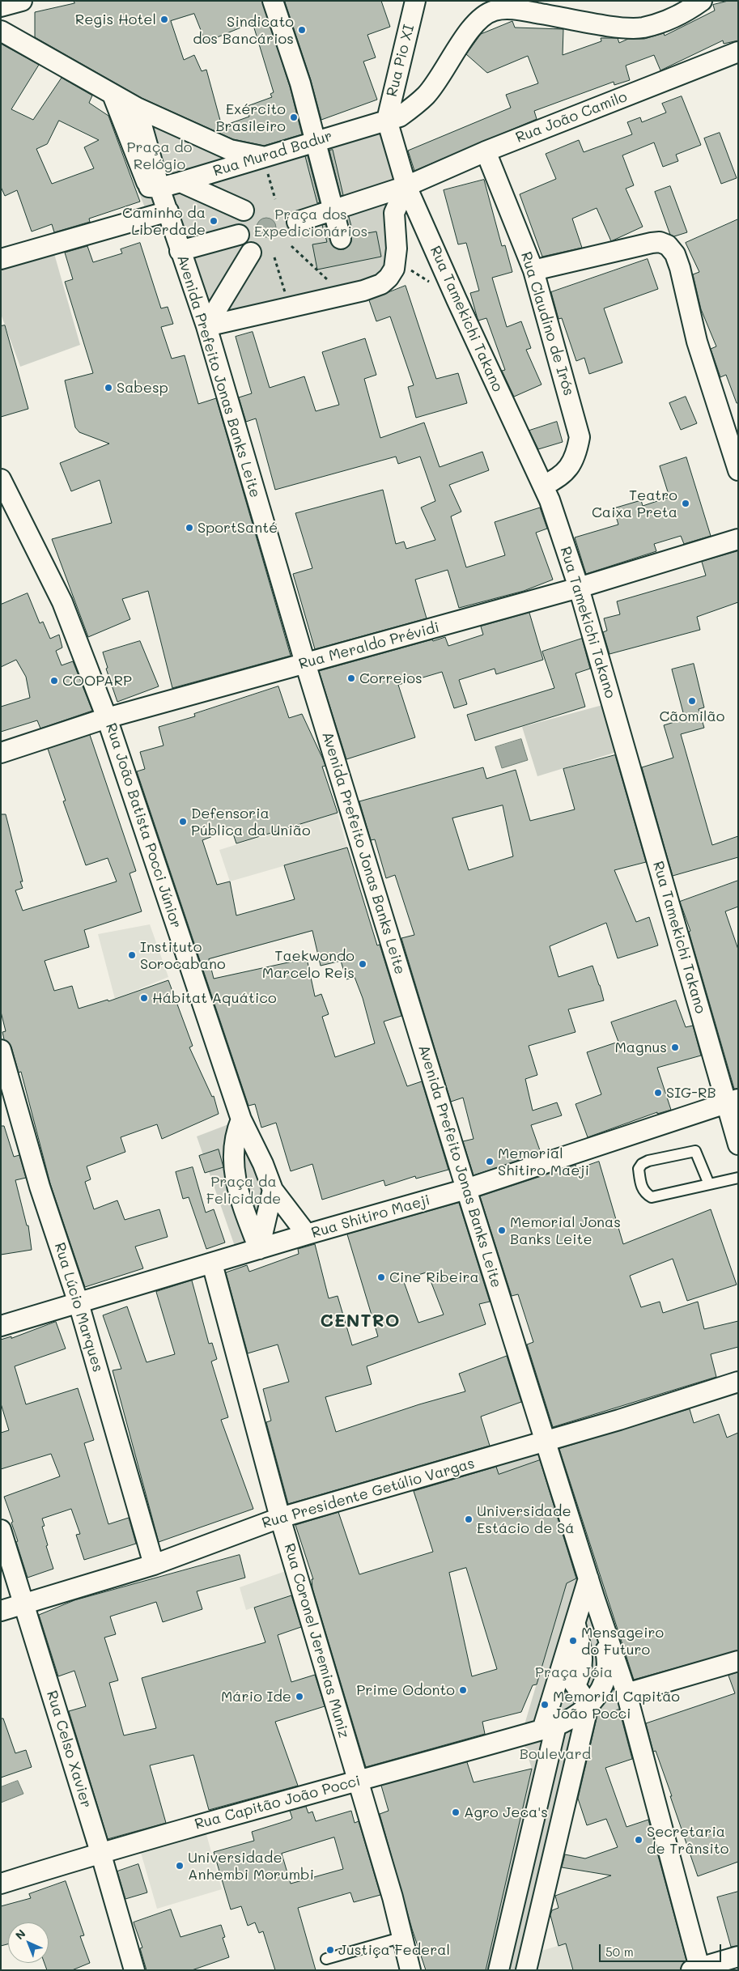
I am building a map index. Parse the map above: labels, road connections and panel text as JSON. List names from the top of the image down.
{
  "streets": {
    "street": [
      "Rua Pio XI",
      "Rua João Camilo",
      "Rua Murad Badur",
      "Rua Tamekichi Takano",
      "Rua Claudino de Irós",
      "Avenida Prefeito Jonas Banks Leite",
      "Rua Meraldo Prévidi",
      "Rua João Batista Pocci Júnior",
      "Rua Shitiro Maeji",
      "Rua Lúcio Marques",
      "Rua Presidente Getúlio Vargas",
      "Rua Coronel Jeremias Muniz",
      "Rua Celso Xavier",
      "Rua Capitão João Pocci"
    ]
  },
  "crossings": [
    ["Rua Pio XI", "Rua Murad Badur"],
    ["Rua Pio XI", "Rua Tamekichi Takano"],
    ["Rua João Camilo", "Rua Tamekichi Takano"],
    ["Rua João Camilo", "Rua Claudino de Irós"],
    ["Rua Murad Badur", "Rua Tamekichi Takano"],
    ["Rua Murad Badur", "Avenida Prefeito Jonas Banks Leite"],
    ["Rua Tamekichi Takano", "Rua Claudino de Irós"],
    ["Rua Tamekichi Takano", "Rua Meraldo Prévidi"],
    ["Rua Tamekichi Takano", "Rua Shitiro Maeji"],
    ["Avenida Prefeito Jonas Banks Leite", "Rua Meraldo Prévidi"],
    ["Avenida Prefeito Jonas Banks Leite", "Rua Shitiro Maeji"],
    ["Avenida Prefeito Jonas Banks Leite", "Rua Presidente Getúlio Vargas"],
    ["Avenida Prefeito Jonas Banks Leite", "Rua Capitão João Pocci"],
    ["Rua Meraldo Prévidi", "Rua João Batista Pocci Júnior"],
    ["Rua João Batista Pocci Júnior", "Rua Shitiro Maeji"],
    ["Rua Shitiro Maeji", "Rua Lúcio Marques"],
    ["Rua Shitiro Maeji", "Rua Coronel Jeremias Muniz"],
    ["Rua Lúcio Marques", "Rua Presidente Getúlio Vargas"],
    ["Rua Presidente Getúlio Vargas", "Rua Coronel Jeremias Muniz"],
    ["Rua Presidente Getúlio Vargas", "Rua Celso Xavier"],
    ["Rua Coronel Jeremias Muniz", "Rua Capitão João Pocci"],
    ["Rua Celso Xavier", "Rua Capitão João Pocci"]
  ],
  "districts": ["CENTRO"],
  "parks": [
    "Praça do Relógio",
    "Praça dos Expedicionários",
    "Praça da Felicidade",
    "Praça Jóia",
    "Boulevard"
  ],
  "places": [
    "Regis Hotel",
    "Sindicato dos Bancários",
    "Exército Brasileiro",
    "Caminho da Liberdade",
    "Sabesp",
    "Teatro Caixa Preta",
    "SportSanté",
    "Correios",
    "COOPARP",
    "Cãomilão",
    "Defensoria Pública da União",
    "Instituto Sorocabano",
    "Taekwondo Marcelo Reis",
    "Hábitat Aquático",
    "Magnus",
    "SIG-RB",
    "Memorial Shitiro Maeji",
    "Memorial Jonas Banks Leite",
    "Cine Ribeira",
    "Universidade Estácio de Sá",
    "Mensageiro do Futuro",
    "Prime Odonto",
    "Mário Ide",
    "Memorial Capitão João Pocci",
    "Agro Jeca's",
    "Secretaria de Trânsito",
    "Universidade Anhembi Morumbi",
    "Justiça Federal"
  ],
  "scale_bar": "50 m",
  "north": "top left"
}
